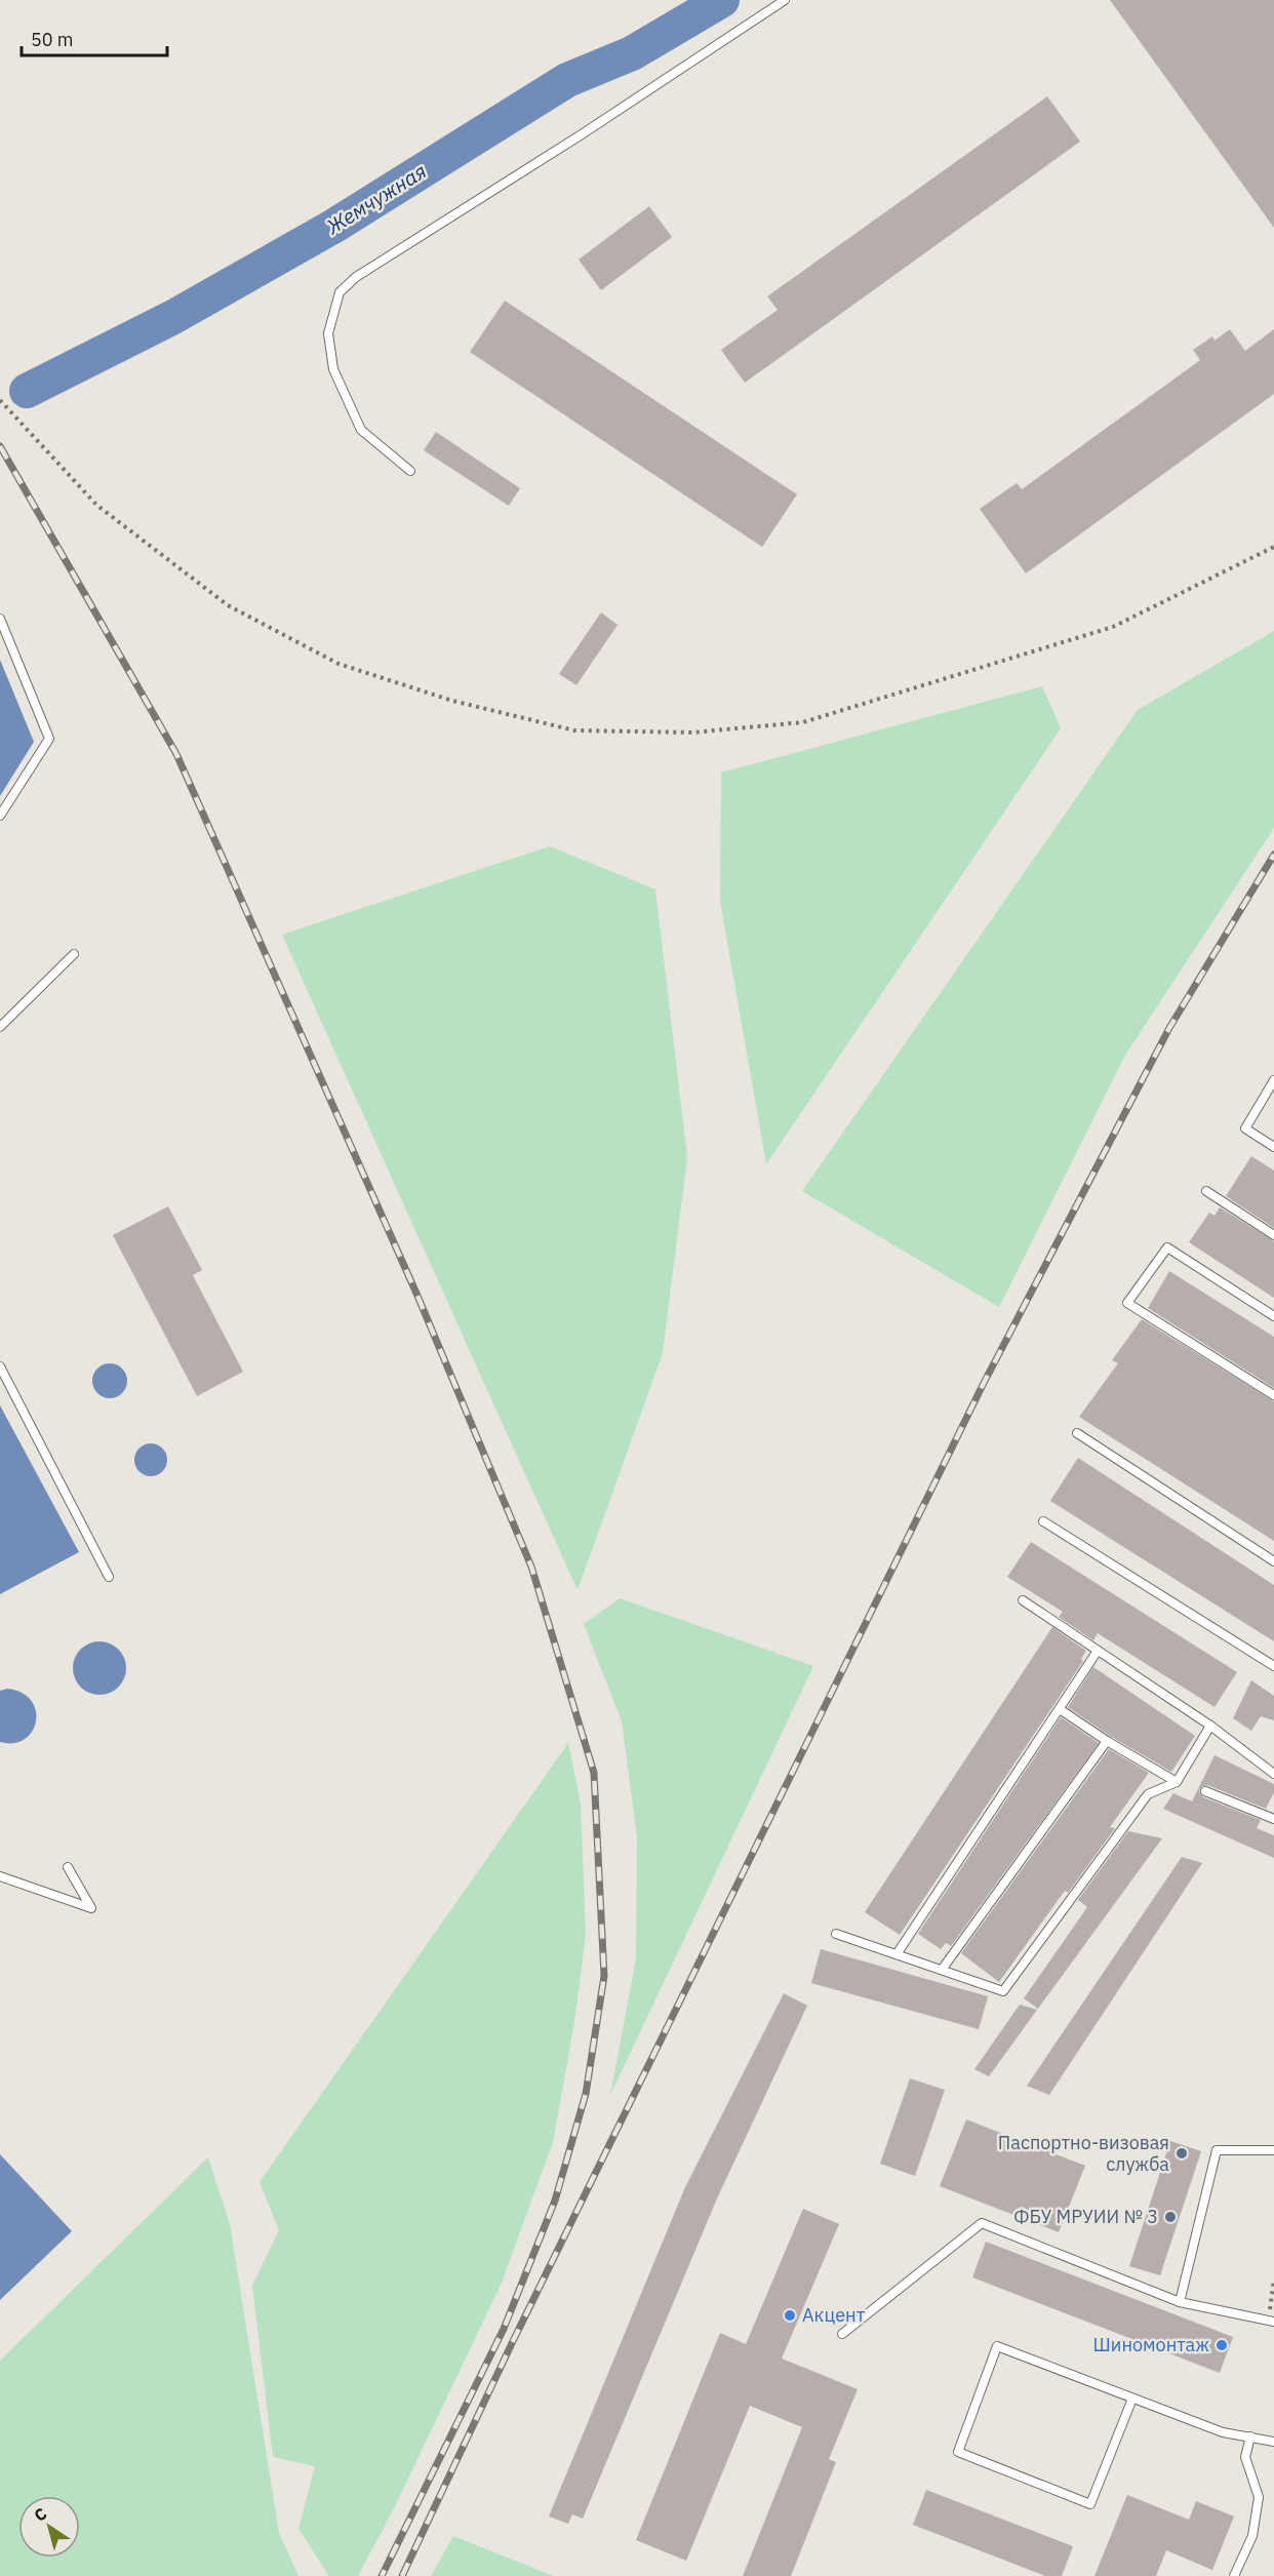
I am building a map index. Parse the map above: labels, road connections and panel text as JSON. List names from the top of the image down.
{
  "water": ["Жемчужная"],
  "places": [
    "Паспортно-визовая служба",
    "ФБУ МРУИИ № 3",
    "Акцент",
    "Шиномонтаж"
  ],
  "scale_bar": "50 m",
  "north": "top left"
}
